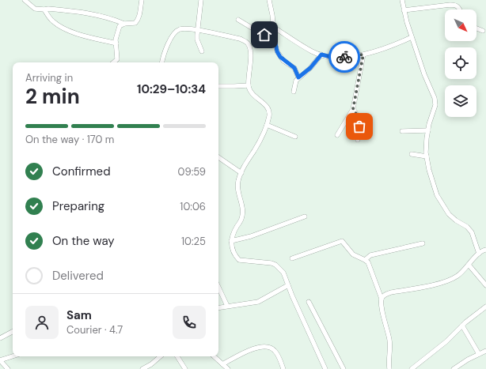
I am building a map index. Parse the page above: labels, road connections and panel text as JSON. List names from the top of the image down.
{
  "north": "bottom right",
  "page": {
    "heading": ["2 min", "Arriving in", "10:29–10:34"],
    "panel": ["Sam", "Courier · 4.7"],
    "bar": "On the way · 170 m",
    "list": [
      ["Confirmed", "09:59"],
      ["Preparing", "10:06"],
      ["On the way", "10:25"],
      "Delivered"
    ]
  }
}
